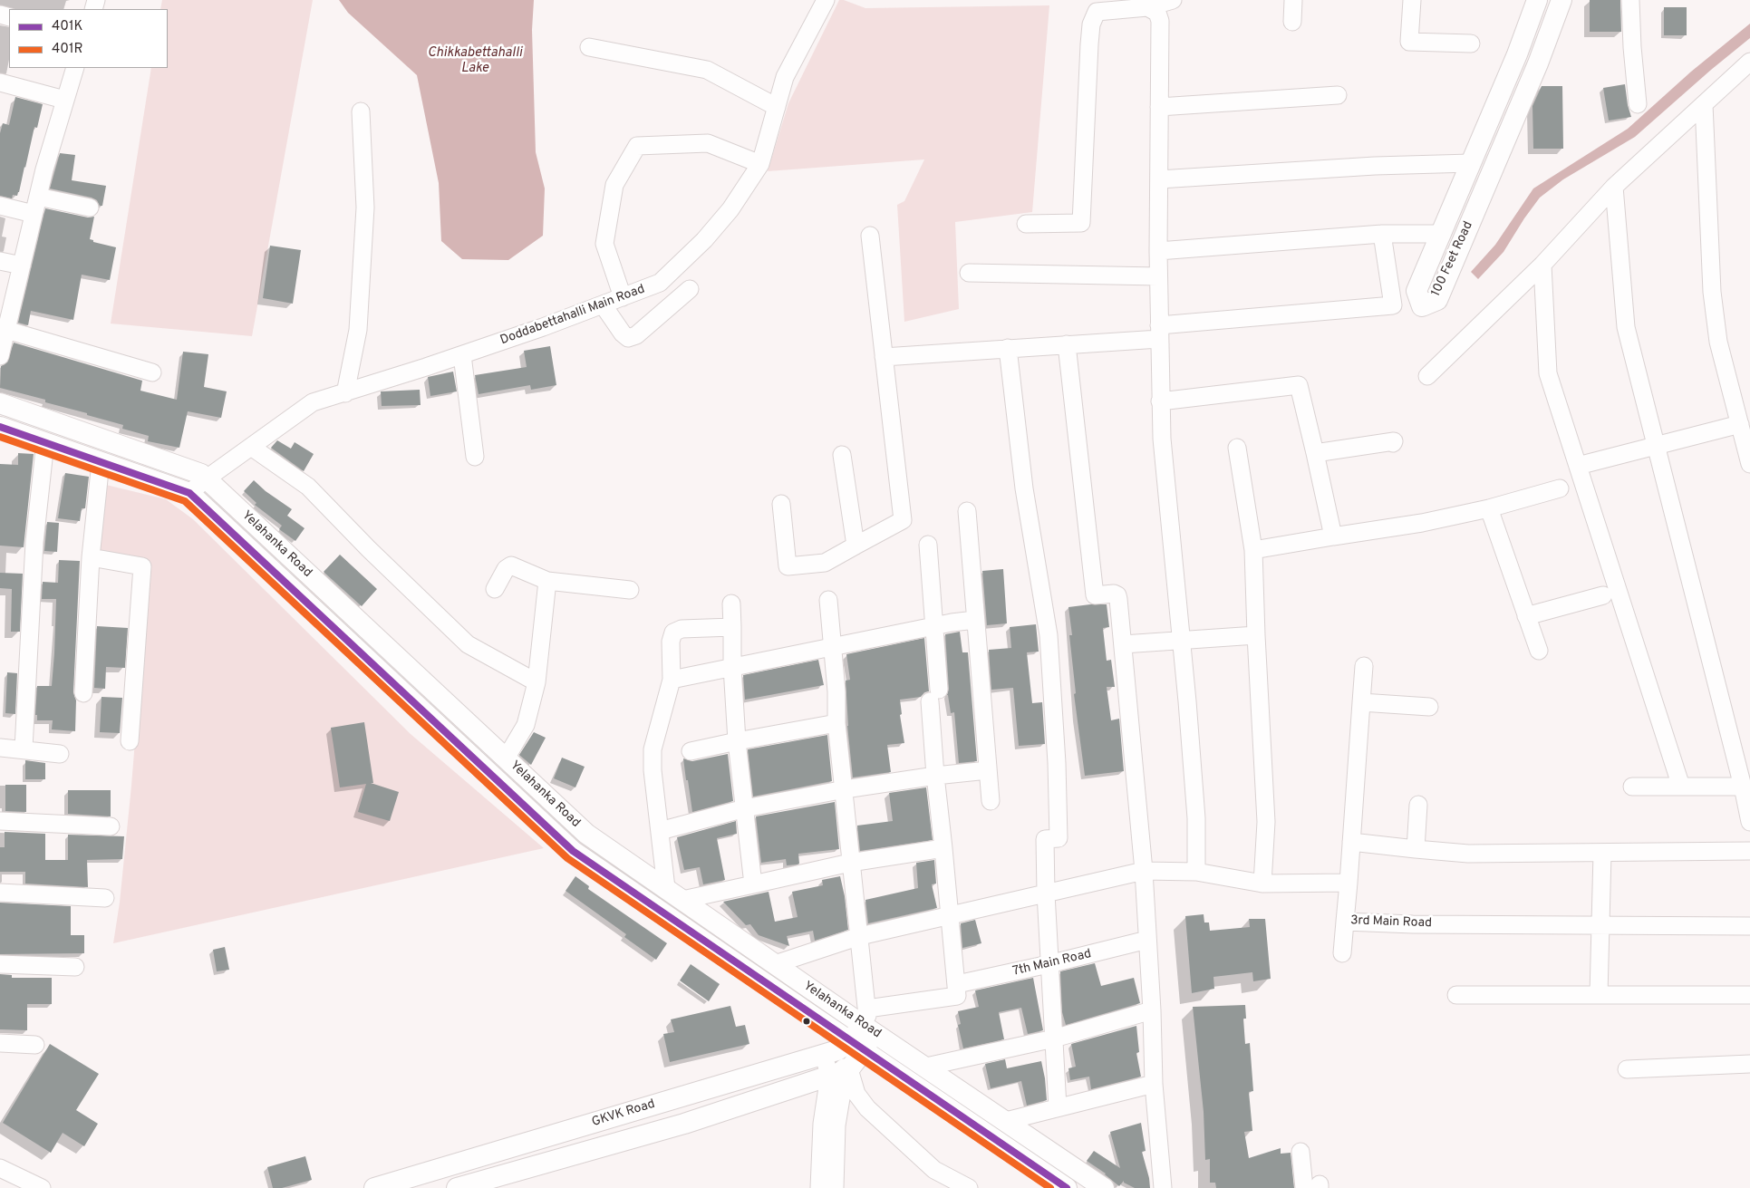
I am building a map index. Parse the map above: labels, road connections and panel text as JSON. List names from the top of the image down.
{
  "streets": {
    "main road": ["100 Feet Road", "Yelahanka Road", "GKVK Road"],
    "street": ["Doddabettahalli Main Road", "3rd Main Road", "7th Main Road"]
  },
  "crossings": [
    ["Doddabettahalli Main Road", "Yelahanka Road"],
    ["Yelahanka Road", "GKVK Road"]
  ],
  "water": ["Chikkabettahalli Lake"],
  "lines": ["transit line 401K", "transit line 401R"],
  "legend": ["401K", "401R"]
}
